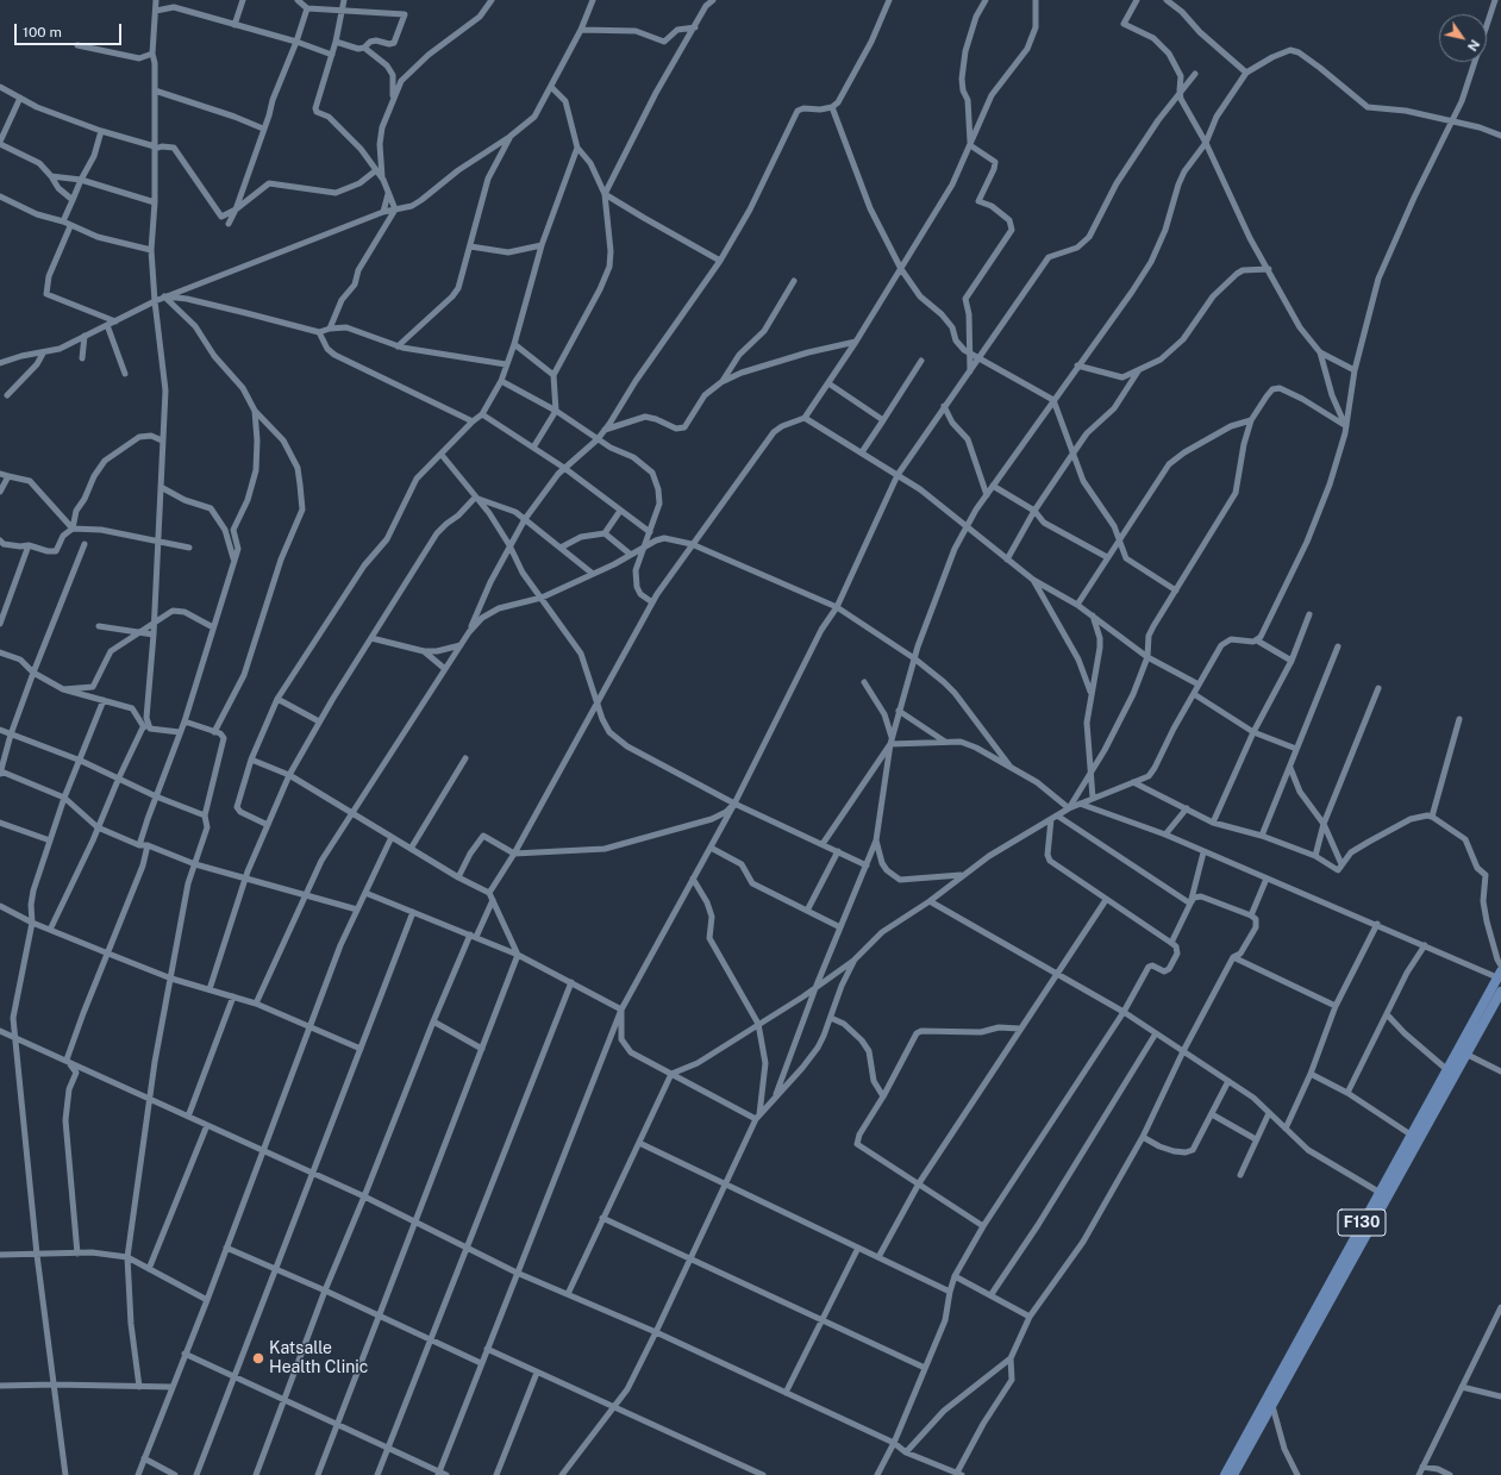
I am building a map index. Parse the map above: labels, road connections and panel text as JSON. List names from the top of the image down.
{
  "streets": {
    "main road": ["F130"]
  },
  "places": ["Katsalle Health Clinic"],
  "scale_bar": "100 m",
  "north": "bottom right"
}
